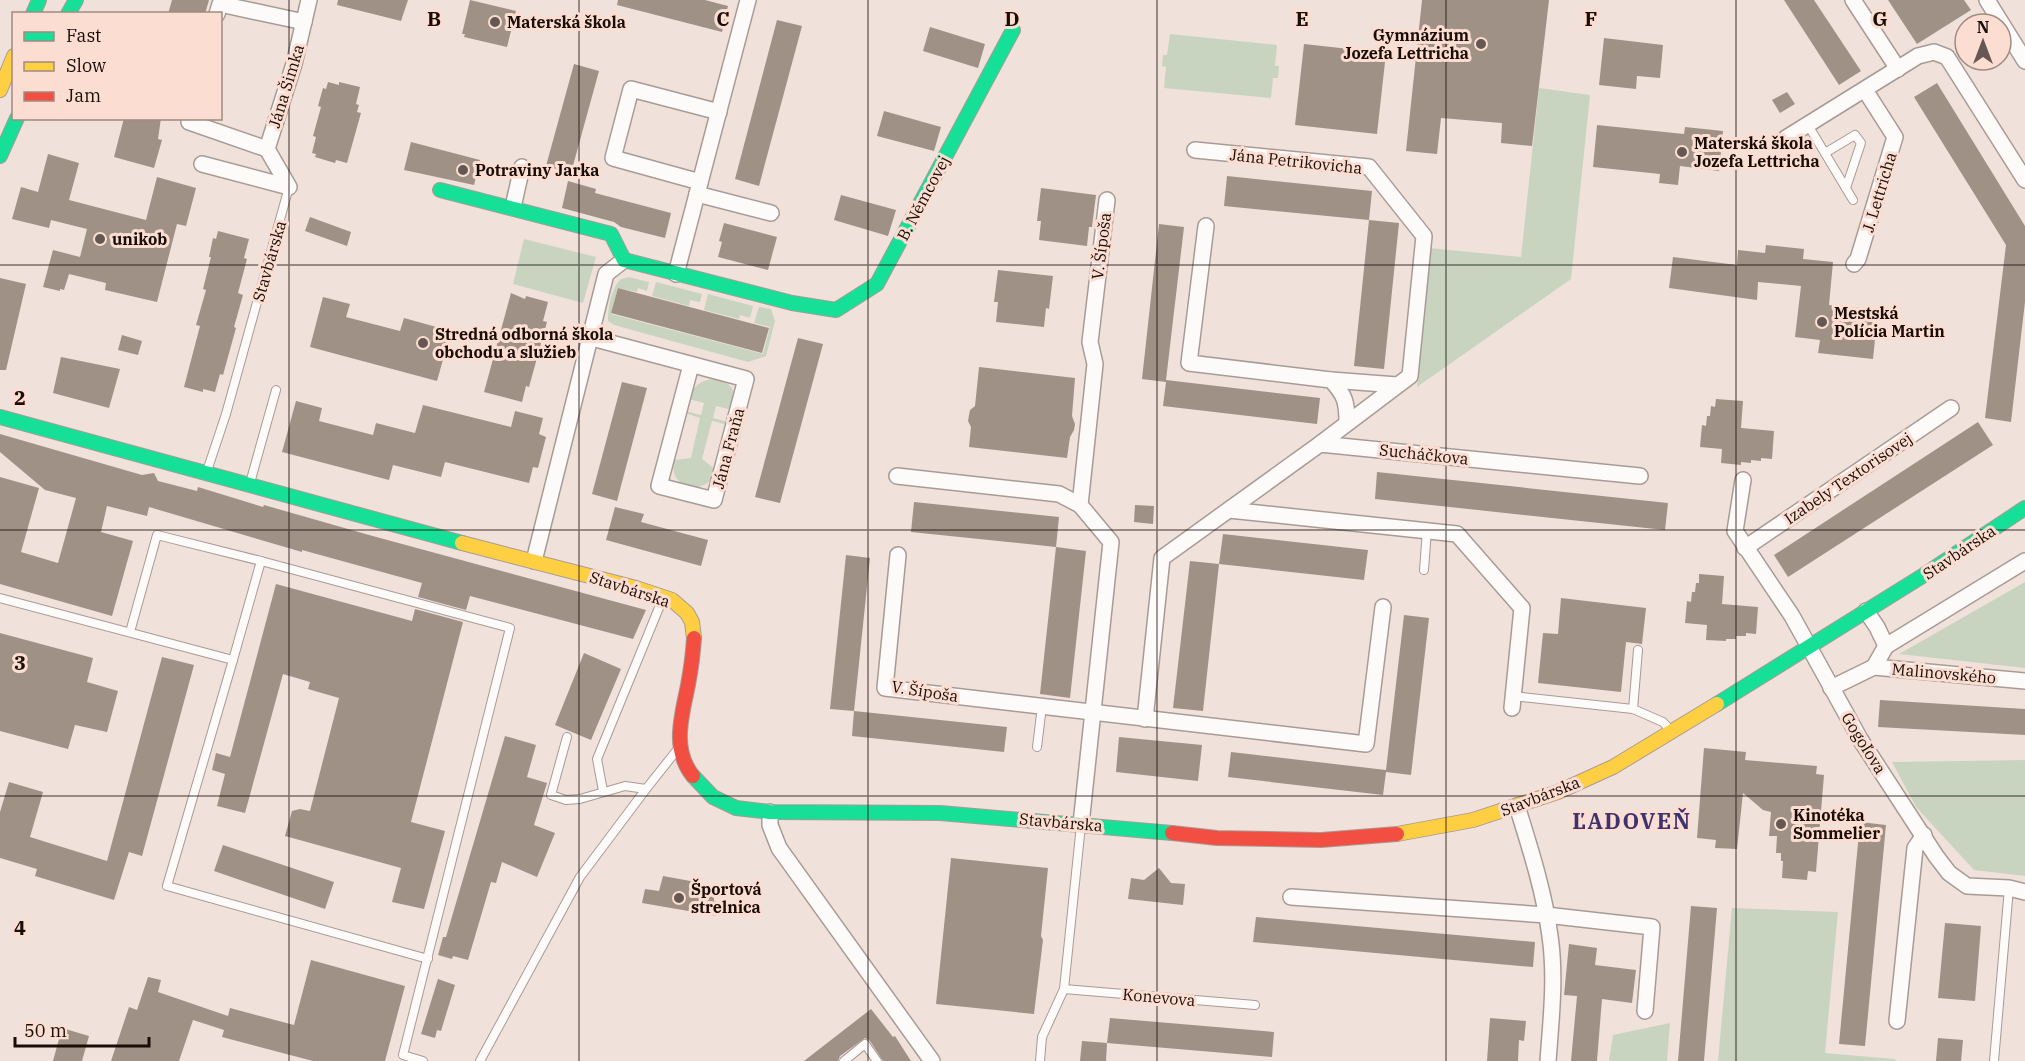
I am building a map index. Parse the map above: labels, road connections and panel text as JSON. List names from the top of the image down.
{
  "streets": {
    "street": [
      "Jána Šimka",
      "Jána Petrikovicha",
      "J. Lettricha",
      "B. Němcovej",
      "V. Šípoša",
      "Stavbárska",
      "Jána Fraňa",
      "Sucháčkova",
      "Izabely Textorisovej",
      "Malinovského",
      "Gogoľova"
    ],
    "lane": ["Konevova"]
  },
  "crossings": [
    ["Jána Šimka", "Stavbárska"],
    ["Jána Petrikovicha", "Sucháčkova"],
    ["Stavbárska", "Gogoľova"],
    ["Malinovského", "Gogoľova"]
  ],
  "districts": ["ĽADOVEŇ"],
  "places": [
    "Materská škola",
    "Gymnázium Jozefa Lettricha",
    "Materská škola Jozefa Lettricha",
    "Potraviny Jarka",
    "unikob",
    "Mestská Polícia Martin",
    "Stredná odborná škola obchodu a služieb",
    "Kinotéka Sommelier",
    "Športová strelnica"
  ],
  "legend": ["Fast", "Slow", "Jam"],
  "scale_bar": "50 m",
  "north": "top",
  "grid": {
    "columns": [
      "B",
      "C",
      "D",
      "E",
      "F",
      "G"
    ],
    "rows": ["2", "3", "4"]
  }
}
